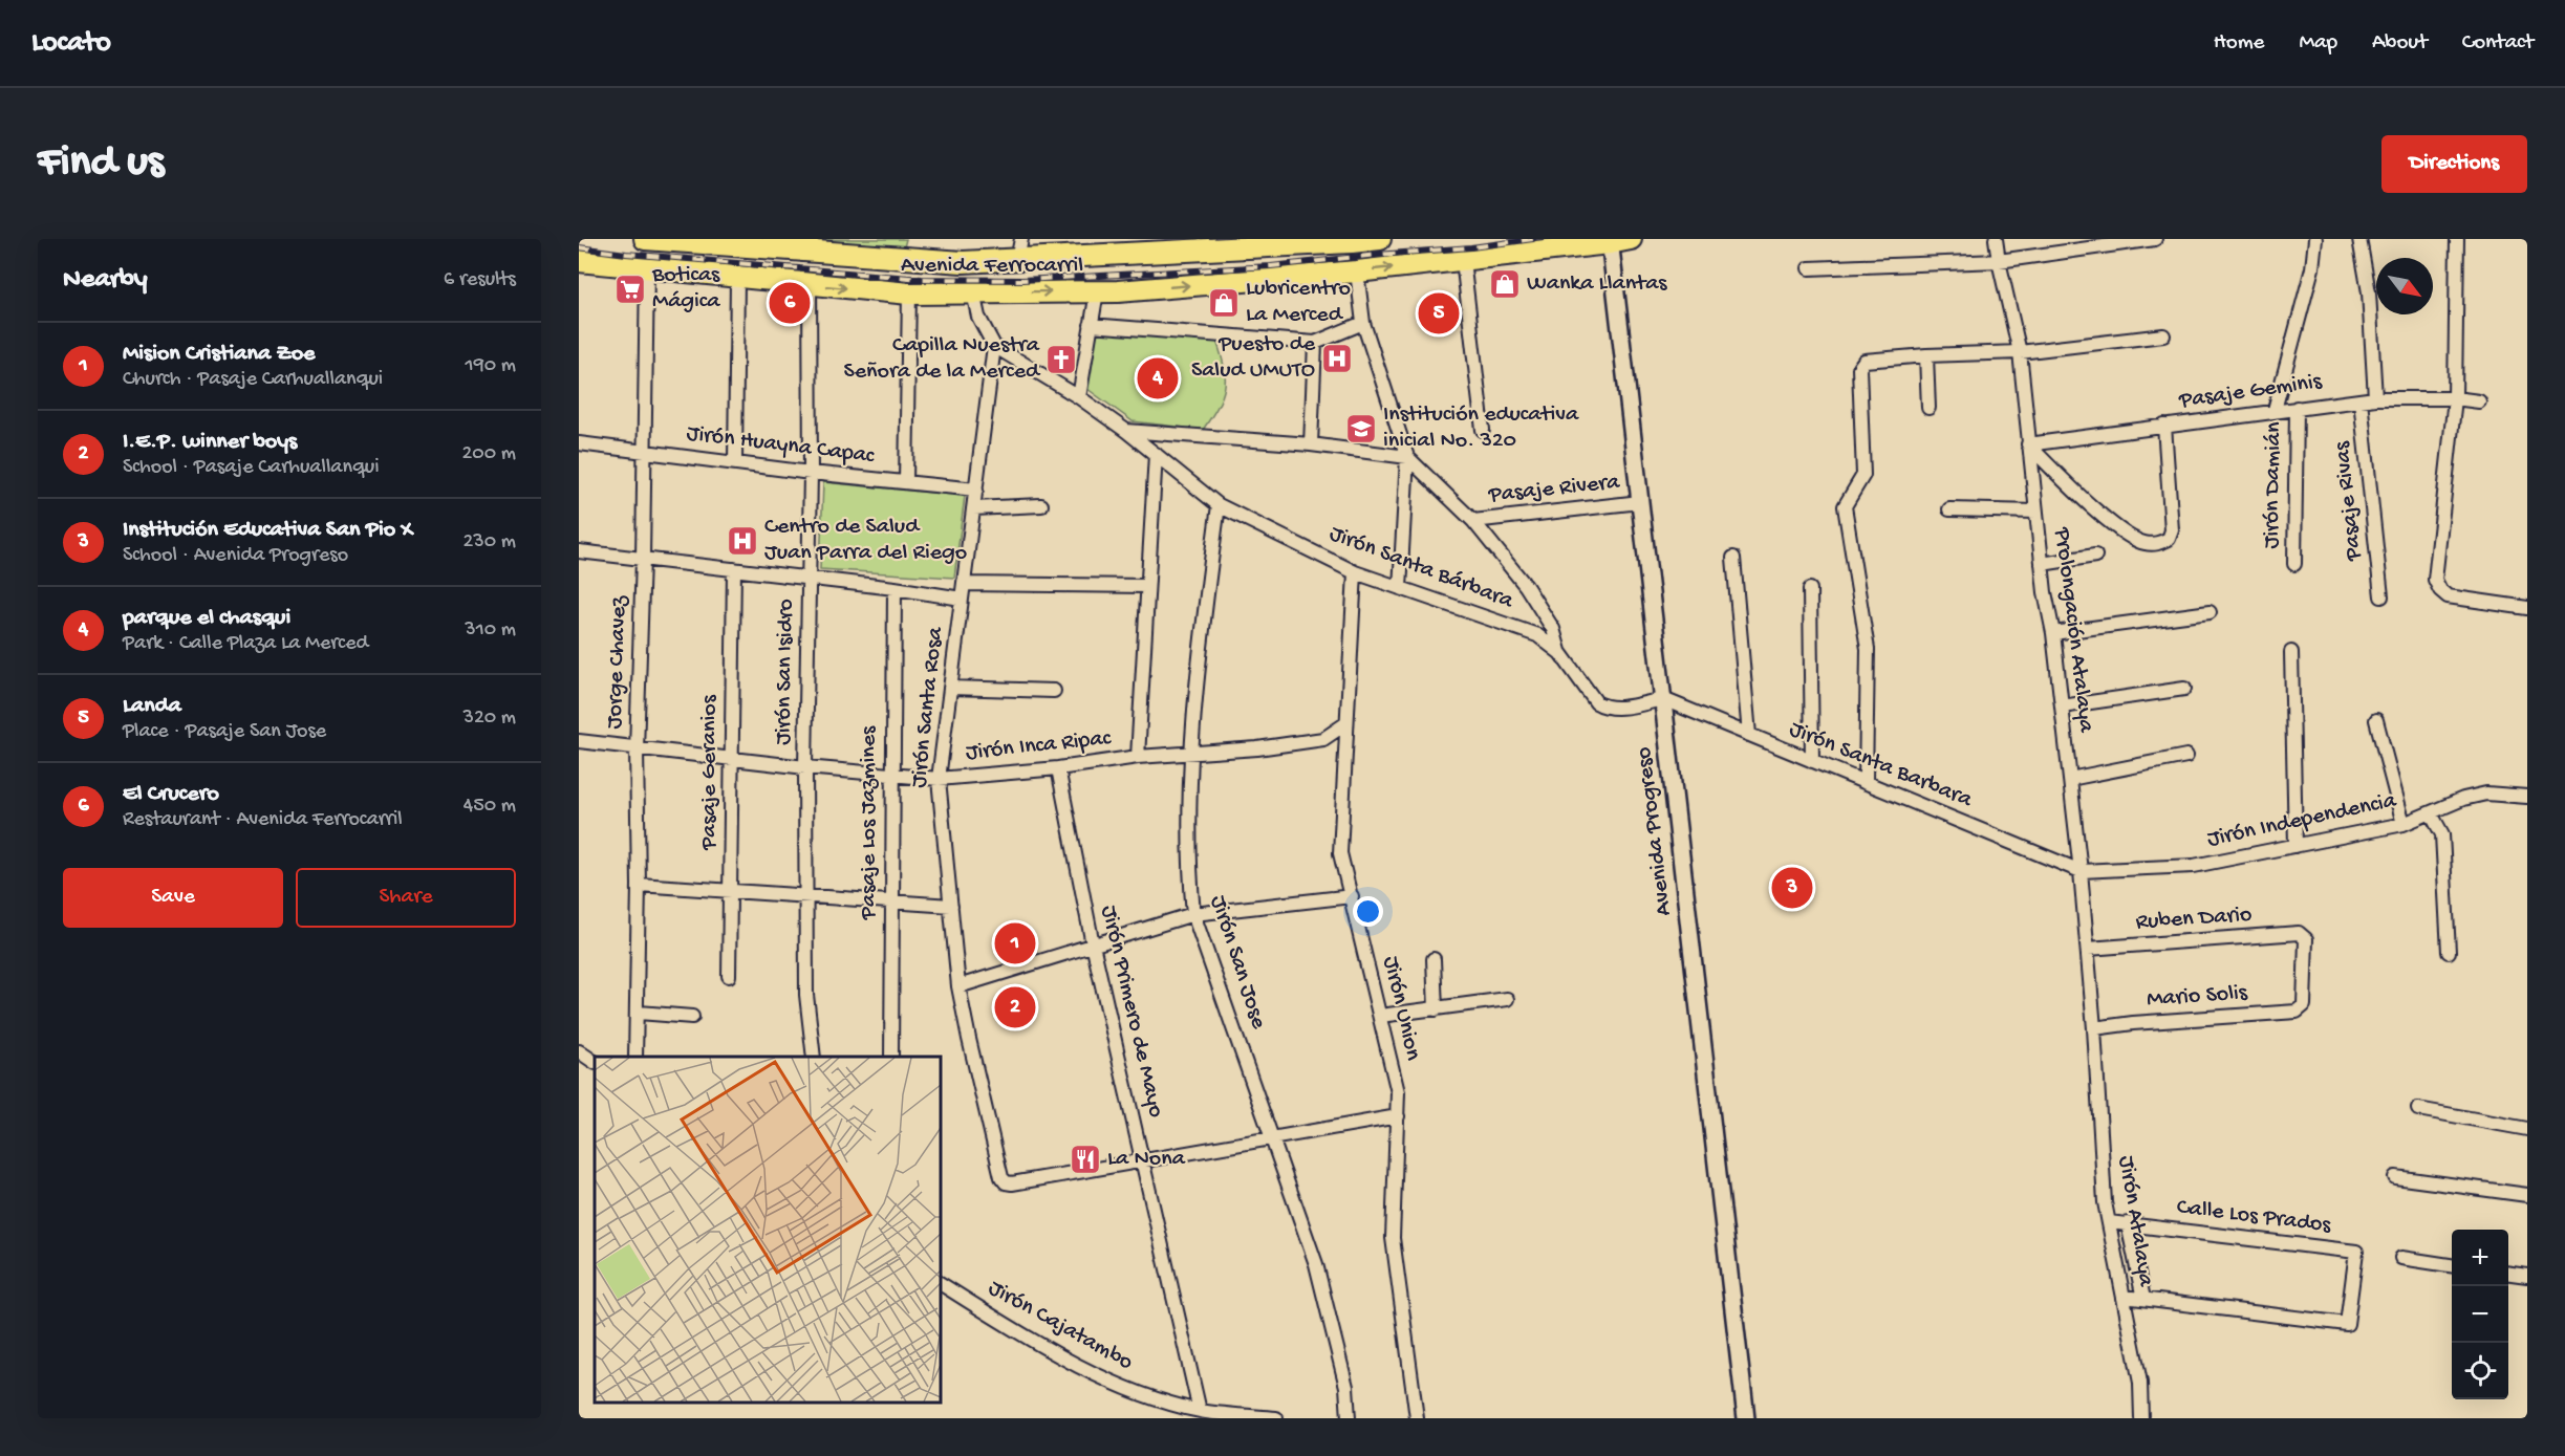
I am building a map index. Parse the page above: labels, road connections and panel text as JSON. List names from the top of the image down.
{
  "streets": {
    "main road": ["Avenida Ferrocarril"],
    "street": [
      "Pasaje Geminis",
      "Jirón Huayna Capac",
      "Jirón Damián",
      "Pasaje Rivera",
      "Pasaje Rivas",
      "Jirón Santa Bárbara",
      "Prolongación Atalaya",
      "Jorge Chavez",
      "Jirón San Isidro",
      "Jirón Santa Rosa",
      "Jirón Inca Ripac",
      "Jirón Santa Barbara",
      "Pasaje Geranios",
      "Jirón Independencia",
      "Pasaje Los Jazmines",
      "Avenida Progreso",
      "Ruben Dario",
      "Jirón San Jose",
      "Mario Solis",
      "Jirón Union",
      "Jirón Primero de Mayo",
      "Calle Los Prados",
      "Jirón Atalaya",
      "Jirón Cajatambo"
    ]
  },
  "crossings": [
    ["Avenida Ferrocarril", "Jorge Chavez"],
    ["Avenida Ferrocarril", "Jirón San Isidro"],
    ["Avenida Ferrocarril", "Avenida Progreso"],
    ["Pasaje Geminis", "Jirón Damián"],
    ["Pasaje Geminis", "Pasaje Rivas"],
    ["Pasaje Geminis", "Prolongación Atalaya"],
    ["Jirón Huayna Capac", "Jorge Chavez"],
    ["Jirón Huayna Capac", "Jirón San Isidro"],
    ["Jirón Huayna Capac", "Jirón Santa Rosa"],
    ["Pasaje Rivera", "Avenida Progreso"],
    ["Jirón Santa Bárbara", "Jirón Santa Rosa"],
    ["Jirón Santa Bárbara", "Jirón Santa Barbara"],
    ["Jirón Santa Bárbara", "Avenida Progreso"],
    ["Jirón Santa Bárbara", "Jirón San Jose"],
    ["Jirón Santa Bárbara", "Jirón Union"],
    ["Prolongación Atalaya", "Jirón Santa Barbara"],
    ["Prolongación Atalaya", "Jirón Independencia"],
    ["Prolongación Atalaya", "Ruben Dario"],
    ["Prolongación Atalaya", "Mario Solis"],
    ["Prolongación Atalaya", "Jirón Atalaya"],
    ["Jorge Chavez", "Jirón Inca Ripac"],
    ["Jirón San Isidro", "Jirón Inca Ripac"],
    ["Jirón Santa Rosa", "Jirón Inca Ripac"],
    ["Jirón Santa Rosa", "Jirón Primero de Mayo"],
    ["Jirón Inca Ripac", "Pasaje Geranios"],
    ["Jirón Inca Ripac", "Pasaje Los Jazmines"],
    ["Jirón Inca Ripac", "Jirón San Jose"],
    ["Jirón Inca Ripac", "Jirón Union"],
    ["Jirón Inca Ripac", "Jirón Primero de Mayo"],
    ["Jirón Santa Barbara", "Jirón Independencia"],
    ["Jirón Santa Barbara", "Avenida Progreso"],
    ["Ruben Dario", "Mario Solis"],
    ["Mario Solis", "Jirón Atalaya"],
    ["Jirón Primero de Mayo", "Jirón Cajatambo"],
    ["Calle Los Prados", "Jirón Atalaya"]
  ],
  "places": {
    "shop": ["Wanka Llantas", "Lubricentro La Merced"],
    "supermarket": ["Boticas Mágica"],
    "hospital": ["Puesto de Salud UMUTO", "Centro de Salud Juan Parra del Riego"],
    "church": ["Capilla Nuestra Señora de la Merced"],
    "school or university": ["Institución educativa inicial No. 320"],
    "restaurant": ["La Nona"]
  },
  "north": "bottom right",
  "page": {
    "header": "Locato",
    "nav": [
      "Home",
      "Map",
      "About",
      "Contact"
    ],
    "buttons": [
      "Directions",
      ["Save", "Share"]
    ],
    "title": "Find us",
    "heading": ["Nearby", "6 results"],
    "pins": [
      "6",
      "5",
      "4",
      "3",
      "1",
      "2"
    ],
    "list": [
      {
        "mark": "1",
        "name": "Mision Cristiana Zoe",
        "note": "Church · Pasaje Carhuallanqui",
        "value": "190 m"
      },
      {
        "mark": "2",
        "name": "I.E.P. winner boys",
        "note": "School · Pasaje Carhuallanqui",
        "value": "200 m"
      },
      {
        "mark": "3",
        "name": "Institución Educativa San Pio X",
        "note": "School · Avenida Progreso",
        "value": "230 m"
      },
      {
        "mark": "4",
        "name": "parque el chasqui",
        "note": "Park · Calle Plaza La Merced",
        "value": "310 m"
      },
      {
        "mark": "5",
        "name": "Landa",
        "note": "Place · Pasaje San Jose",
        "value": "320 m"
      },
      {
        "mark": "6",
        "name": "El Crucero",
        "note": "Restaurant · Avenida Ferrocarril",
        "value": "450 m"
      }
    ],
    "map_buttons": ["+", "−"]
  }
}
